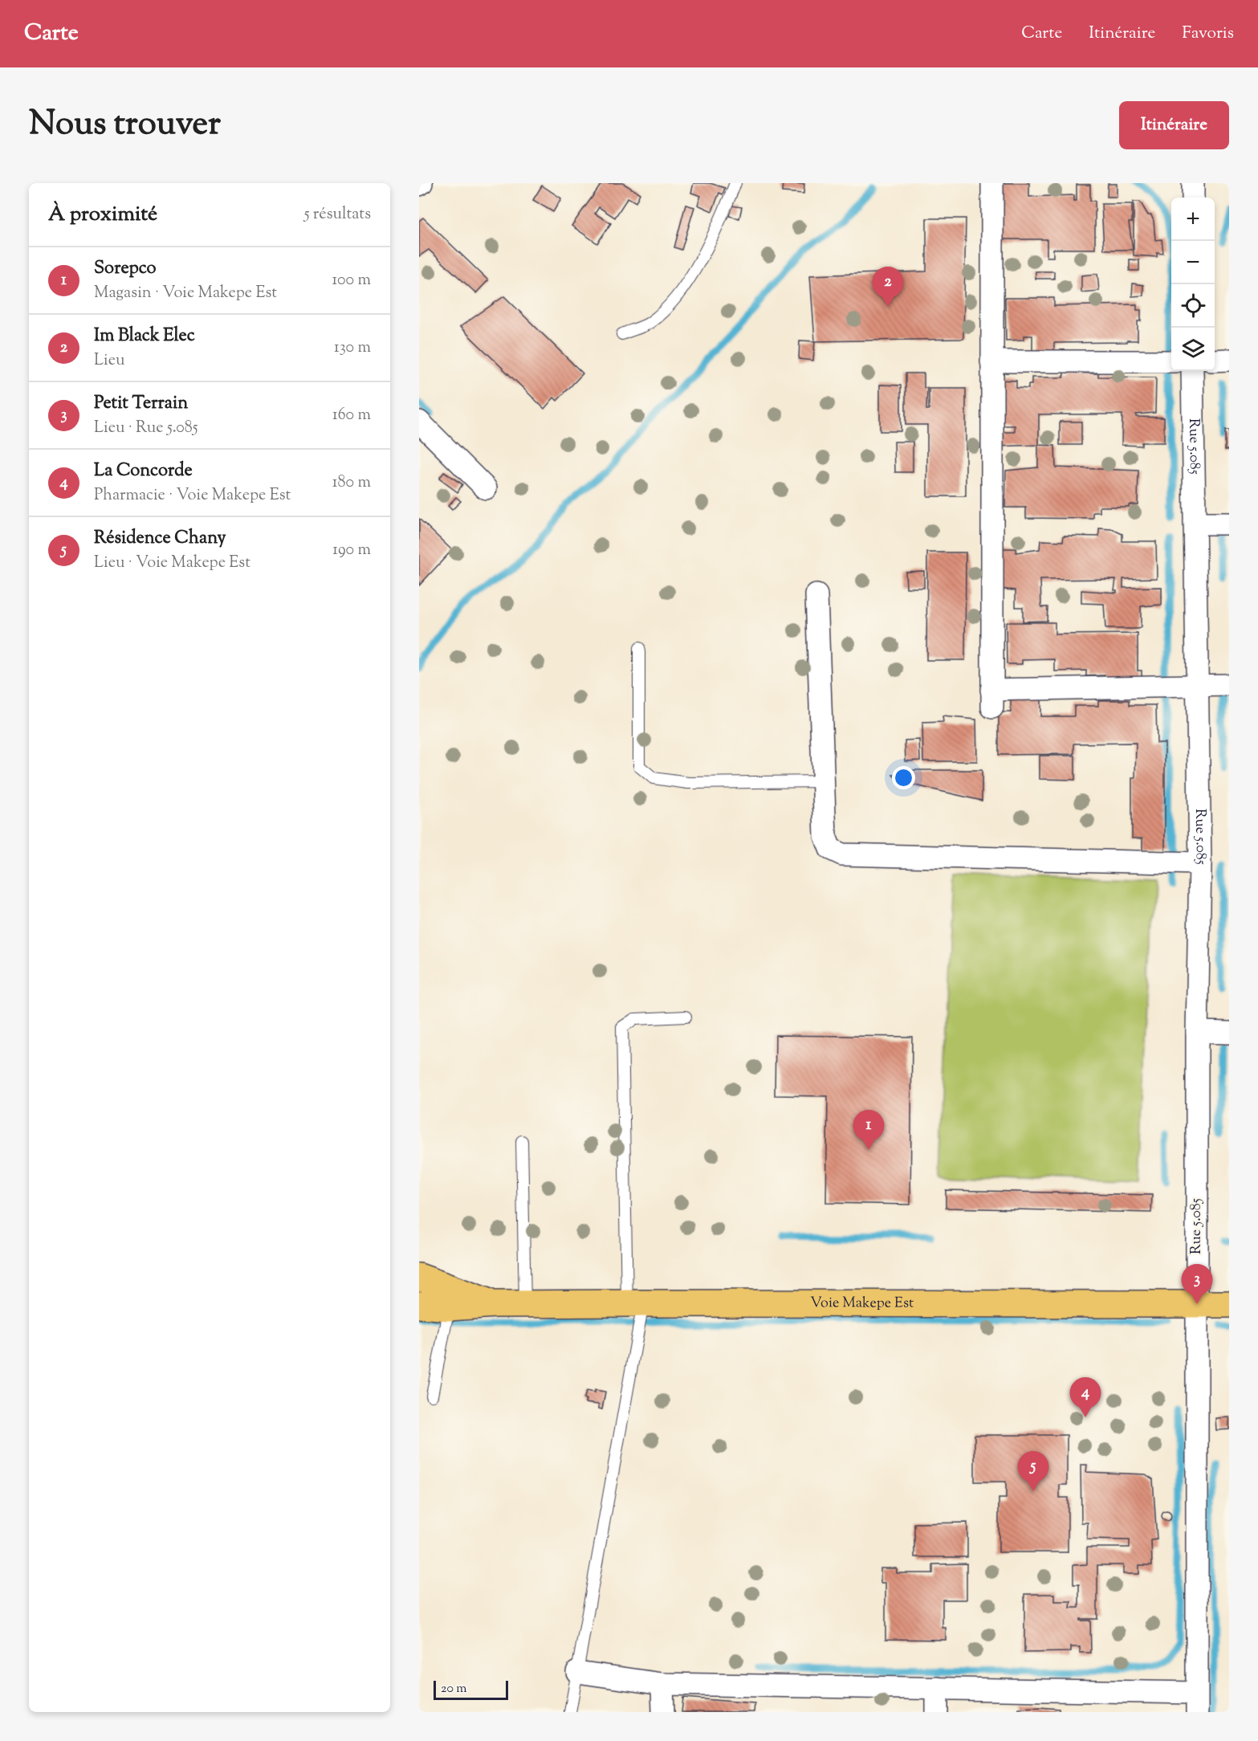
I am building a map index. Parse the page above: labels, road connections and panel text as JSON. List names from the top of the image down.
{
  "streets": {
    "main road": ["Voie Makepe Est"],
    "street": ["Rue 5.085"]
  },
  "crossings": [
    ["Rue 5.085", "Voie Makepe Est"]
  ],
  "scale_bar": "20 m",
  "page": {
    "header": "Carte",
    "nav": ["Carte", "Itinéraire", "Favoris"],
    "title": "Nous trouver",
    "buttons": "Itinéraire",
    "heading": ["À proximité", "5 résultats"],
    "map_buttons": ["+", "−"],
    "list": [
      {
        "mark": "1",
        "name": "Sorepco",
        "note": "Magasin · Voie Makepe Est",
        "value": "100 m"
      },
      {
        "mark": "2",
        "name": "Im Black Elec",
        "note": "Lieu",
        "value": "130 m"
      },
      {
        "mark": "3",
        "name": "Petit Terrain",
        "note": "Lieu · Rue 5.085",
        "value": "160 m"
      },
      {
        "mark": "4",
        "name": "La Concorde",
        "note": "Pharmacie · Voie Makepe Est",
        "value": "180 m"
      },
      {
        "mark": "5",
        "name": "Résidence Chany",
        "note": "Lieu · Voie Makepe Est",
        "value": "190 m"
      }
    ],
    "pins": [
      "2",
      "1",
      "3",
      "4",
      "5"
    ],
    "scale": "20 m"
  }
}
